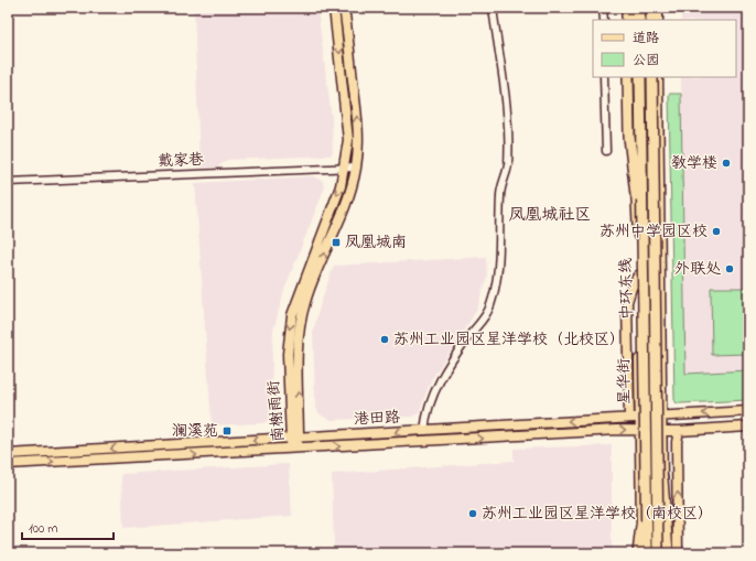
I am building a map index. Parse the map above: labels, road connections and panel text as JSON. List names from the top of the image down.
{
  "streets": {
    "highway": ["中环东线"],
    "main road": ["星华街", "南榭雨街", "港田路"],
    "street": ["戴家巷"]
  },
  "crossings": [
    ["戴家巷", "南榭雨街"],
    ["星华街", "港田路"],
    ["南榭雨街", "港田路"]
  ],
  "districts": ["凤凰城社区"],
  "places": {
    "other": [
      "教学楼",
      "苏州中学园区校",
      "外联处",
      "苏州工业园区星洋学校（北校区）",
      "苏州工业园区星洋学校（南校区）"
    ],
    "transit": ["凤凰城南", "澜溪苑"]
  },
  "legend": ["道路", "公园"],
  "scale_bar": "100 m"
}
